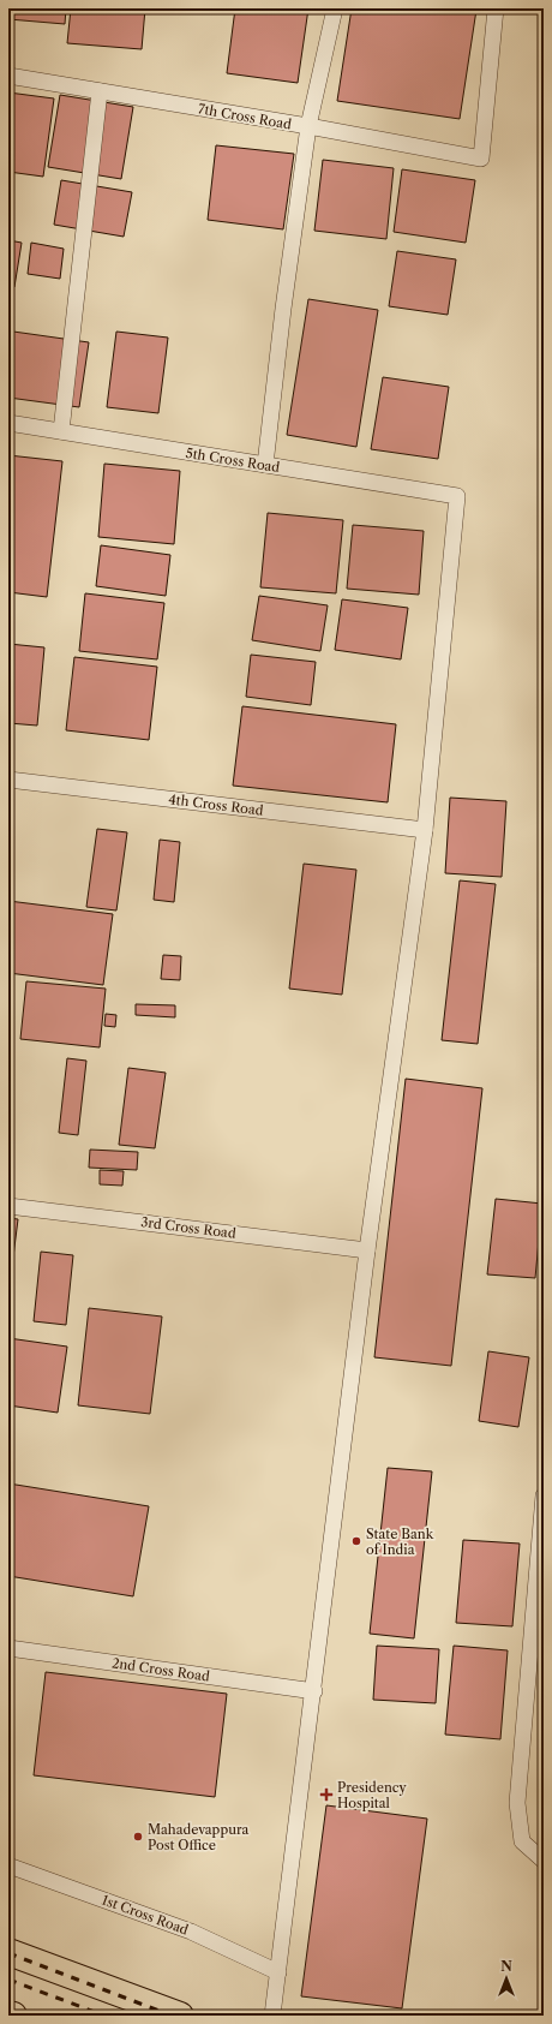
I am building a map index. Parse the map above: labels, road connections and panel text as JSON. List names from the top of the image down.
{
  "streets": {
    "lane": [
      "7th Cross Road",
      "5th Cross Road",
      "4th Cross Road",
      "3rd Cross Road",
      "2nd Cross Road",
      "1st Cross Road"
    ]
  },
  "crossings": [
    ["5th Cross Road", "4th Cross Road"]
  ],
  "places": {
    "other": ["State Bank of India", "Mahadevappura Post Office"],
    "health": ["Presidency Hospital"]
  },
  "north": "top"
}
